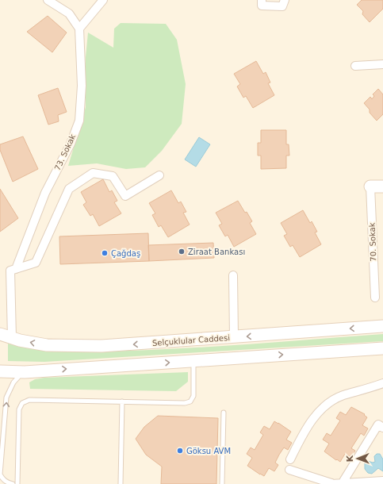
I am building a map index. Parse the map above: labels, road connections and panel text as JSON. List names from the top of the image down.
{
  "streets": {
    "main road": ["Selçuklular Caddesi"],
    "street": ["73. Sokak", "70. Sokak"]
  },
  "crossings": [
    ["73. Sokak", "Selçuklular Caddesi"]
  ],
  "places": ["Ziraat Bankası", "Çağdaş", "Göksu AVM"],
  "north": "left"
}
